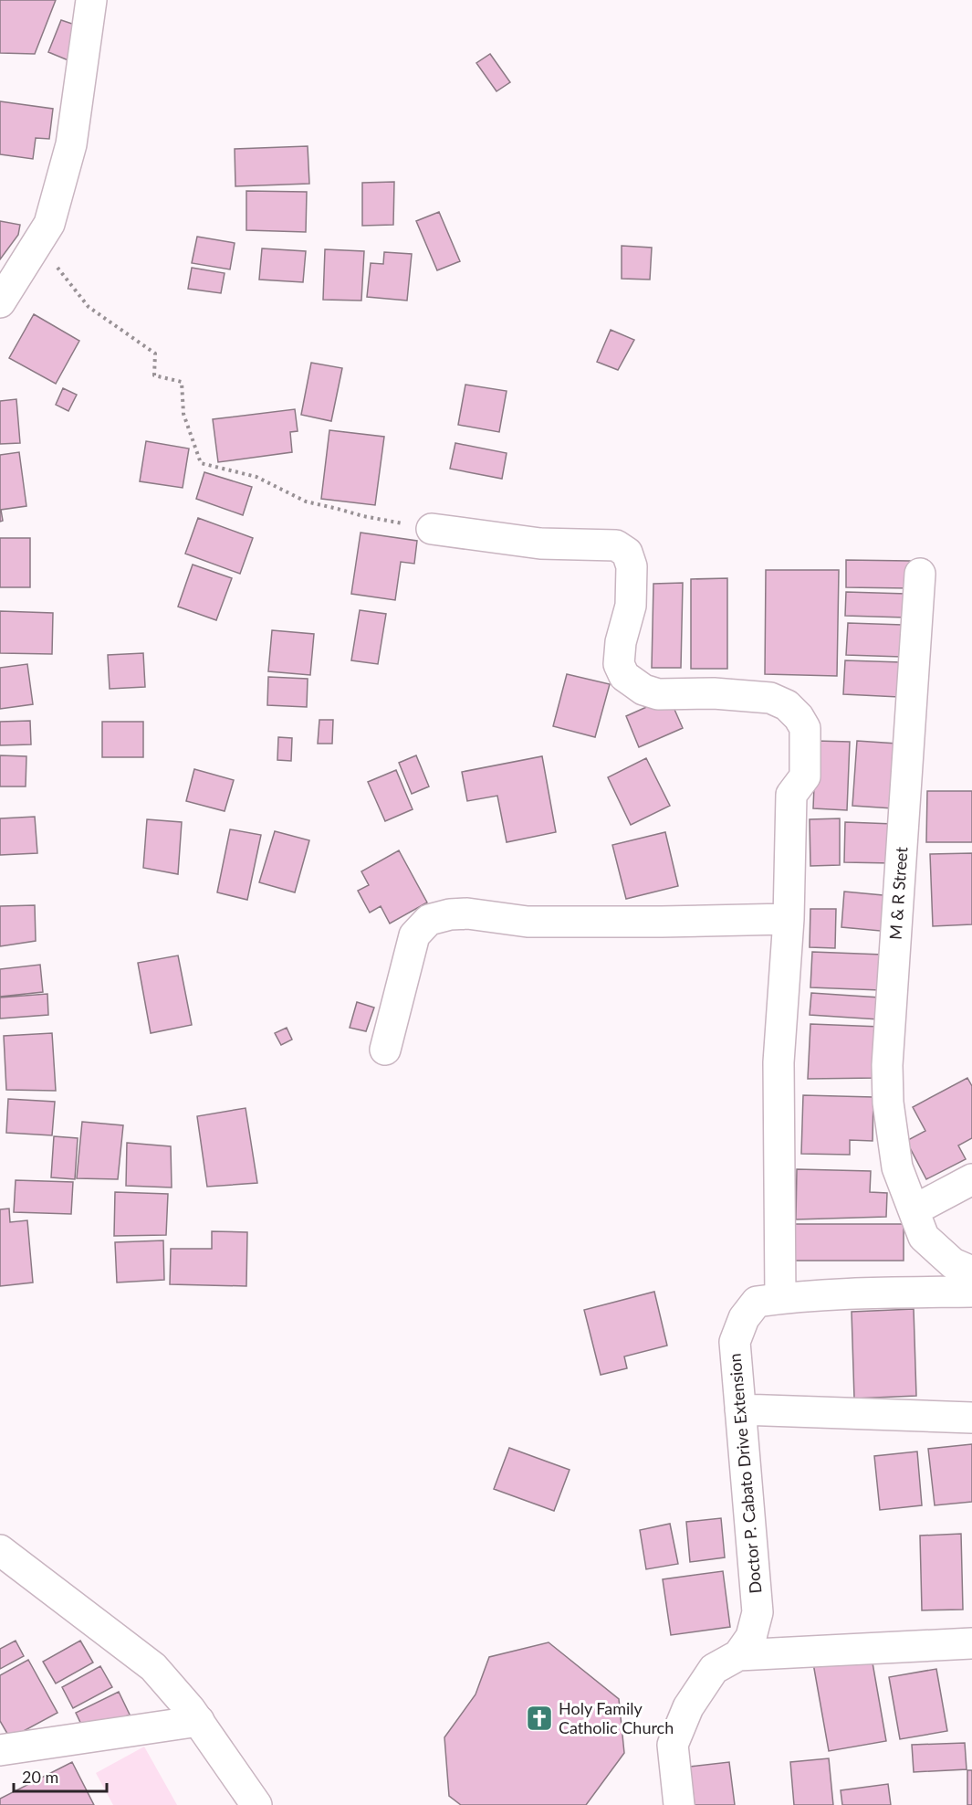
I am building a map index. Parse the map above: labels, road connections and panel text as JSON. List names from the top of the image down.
{
  "streets": {
    "street": ["M & R Street", "Doctor P. Cabato Drive Extension"]
  },
  "places": {
    "church": ["Holy Family Catholic Church"]
  },
  "scale_bar": "20 m"
}
